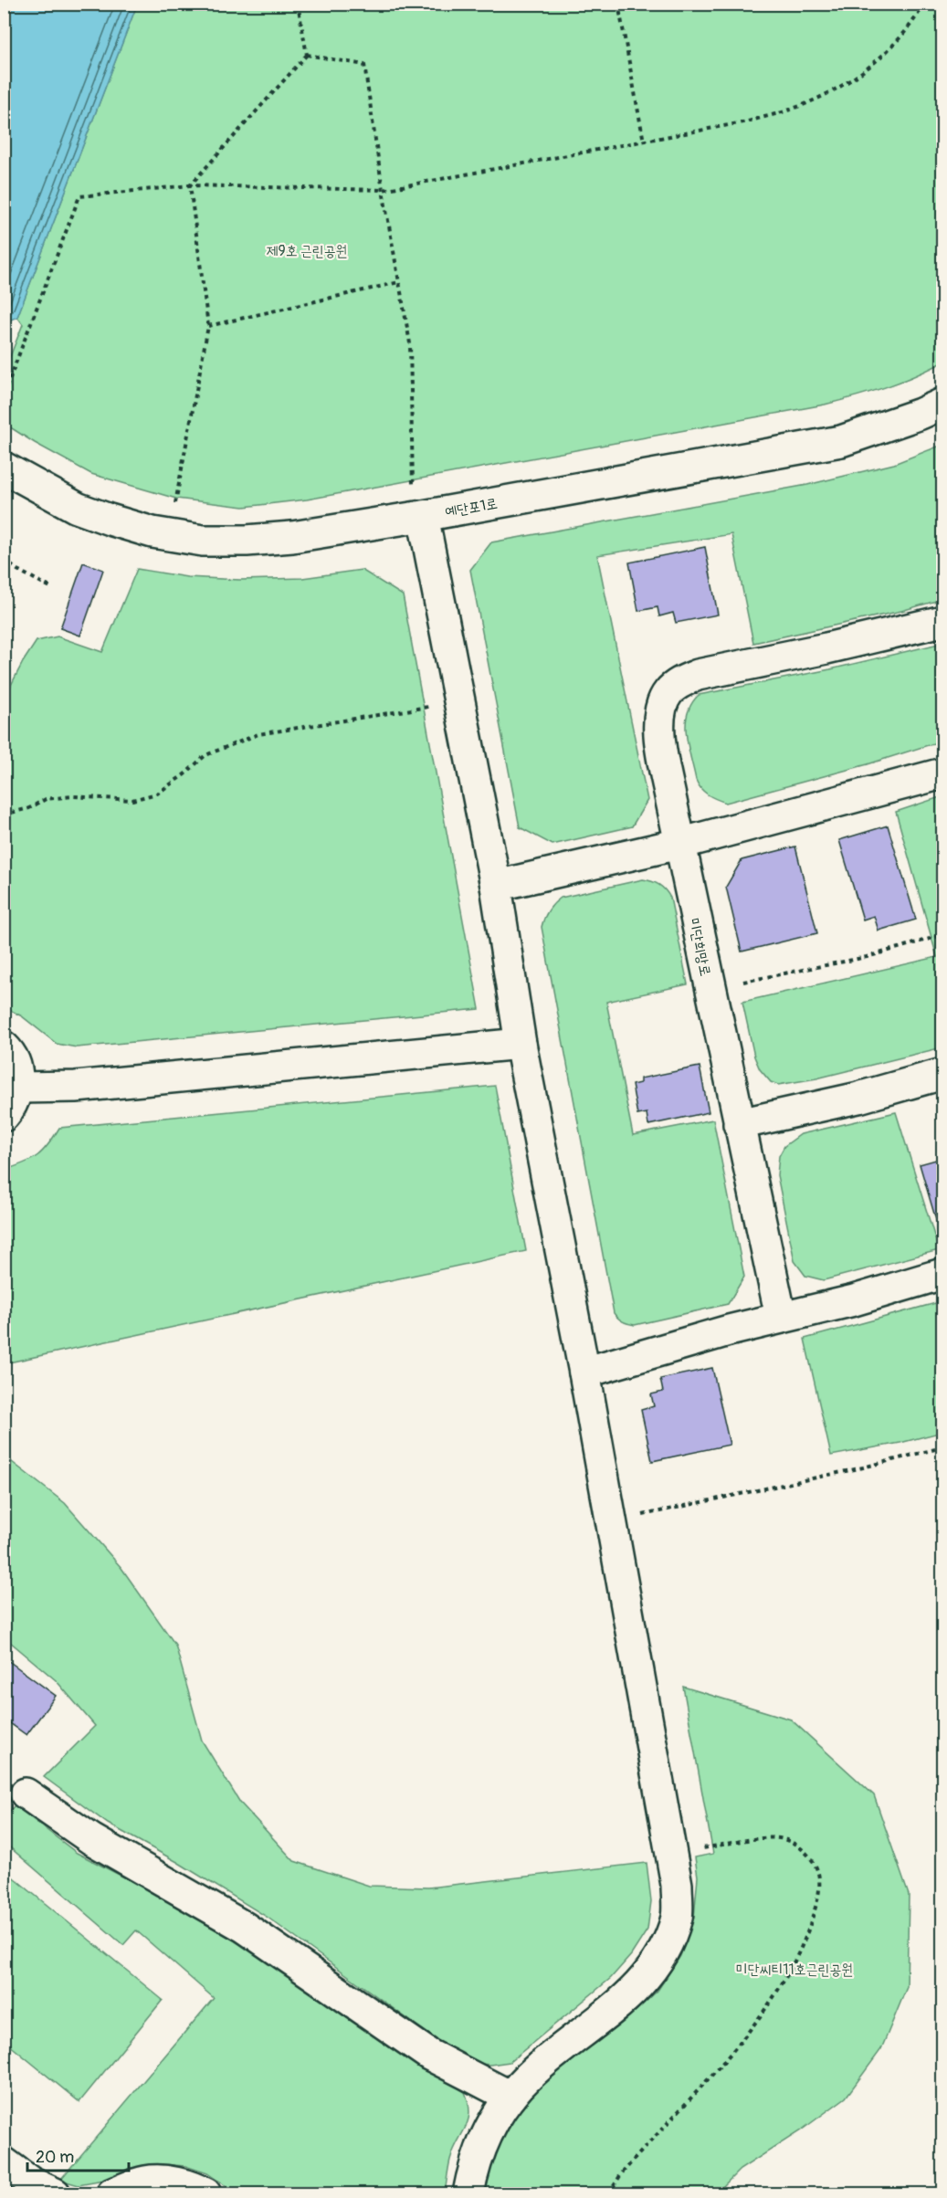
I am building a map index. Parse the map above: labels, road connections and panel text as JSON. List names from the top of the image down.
{
  "streets": {
    "street": ["예단포1로", "미단희망로"]
  },
  "parks": ["제9호 근린공원", "미단씨티11호근린공원"],
  "scale_bar": "20 m"
}
